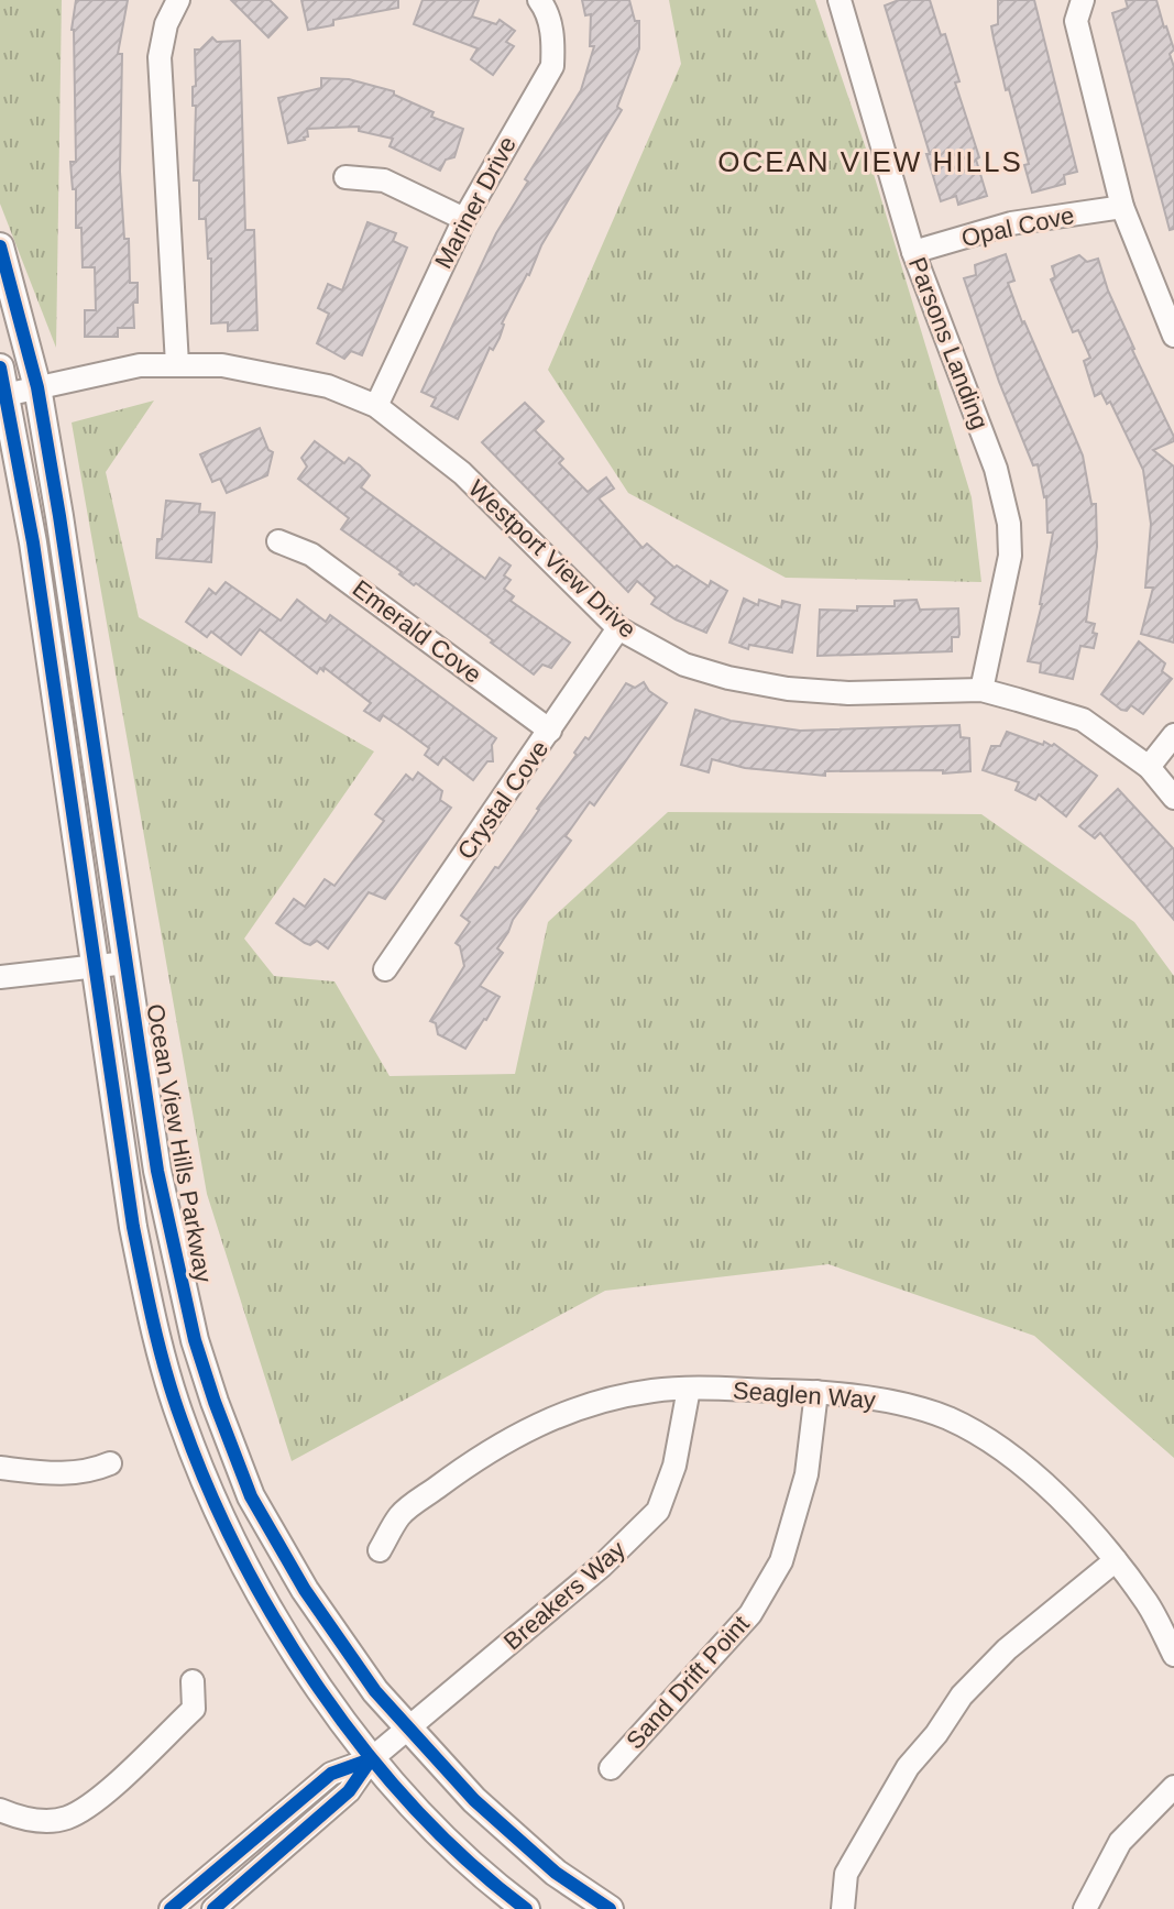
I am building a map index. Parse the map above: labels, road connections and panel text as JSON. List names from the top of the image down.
{
  "streets": {
    "main road": ["Ocean View Hills Parkway"],
    "street": [
      "Mariner Drive",
      "Opal Cove",
      "Parsons Landing",
      "Westport View Drive",
      "Emerald Cove",
      "Crystal Cove",
      "Seaglen Way",
      "Breakers Way",
      "Sand Drift Point"
    ]
  },
  "crossings": [
    ["Mariner Drive", "Westport View Drive"],
    ["Opal Cove", "Parsons Landing"],
    ["Parsons Landing", "Westport View Drive"],
    ["Westport View Drive", "Crystal Cove"],
    ["Westport View Drive", "Ocean View Hills Parkway"],
    ["Emerald Cove", "Crystal Cove"],
    ["Ocean View Hills Parkway", "Breakers Way"],
    ["Seaglen Way", "Breakers Way"],
    ["Seaglen Way", "Sand Drift Point"]
  ],
  "districts": ["OCEAN VIEW HILLS"]
}
